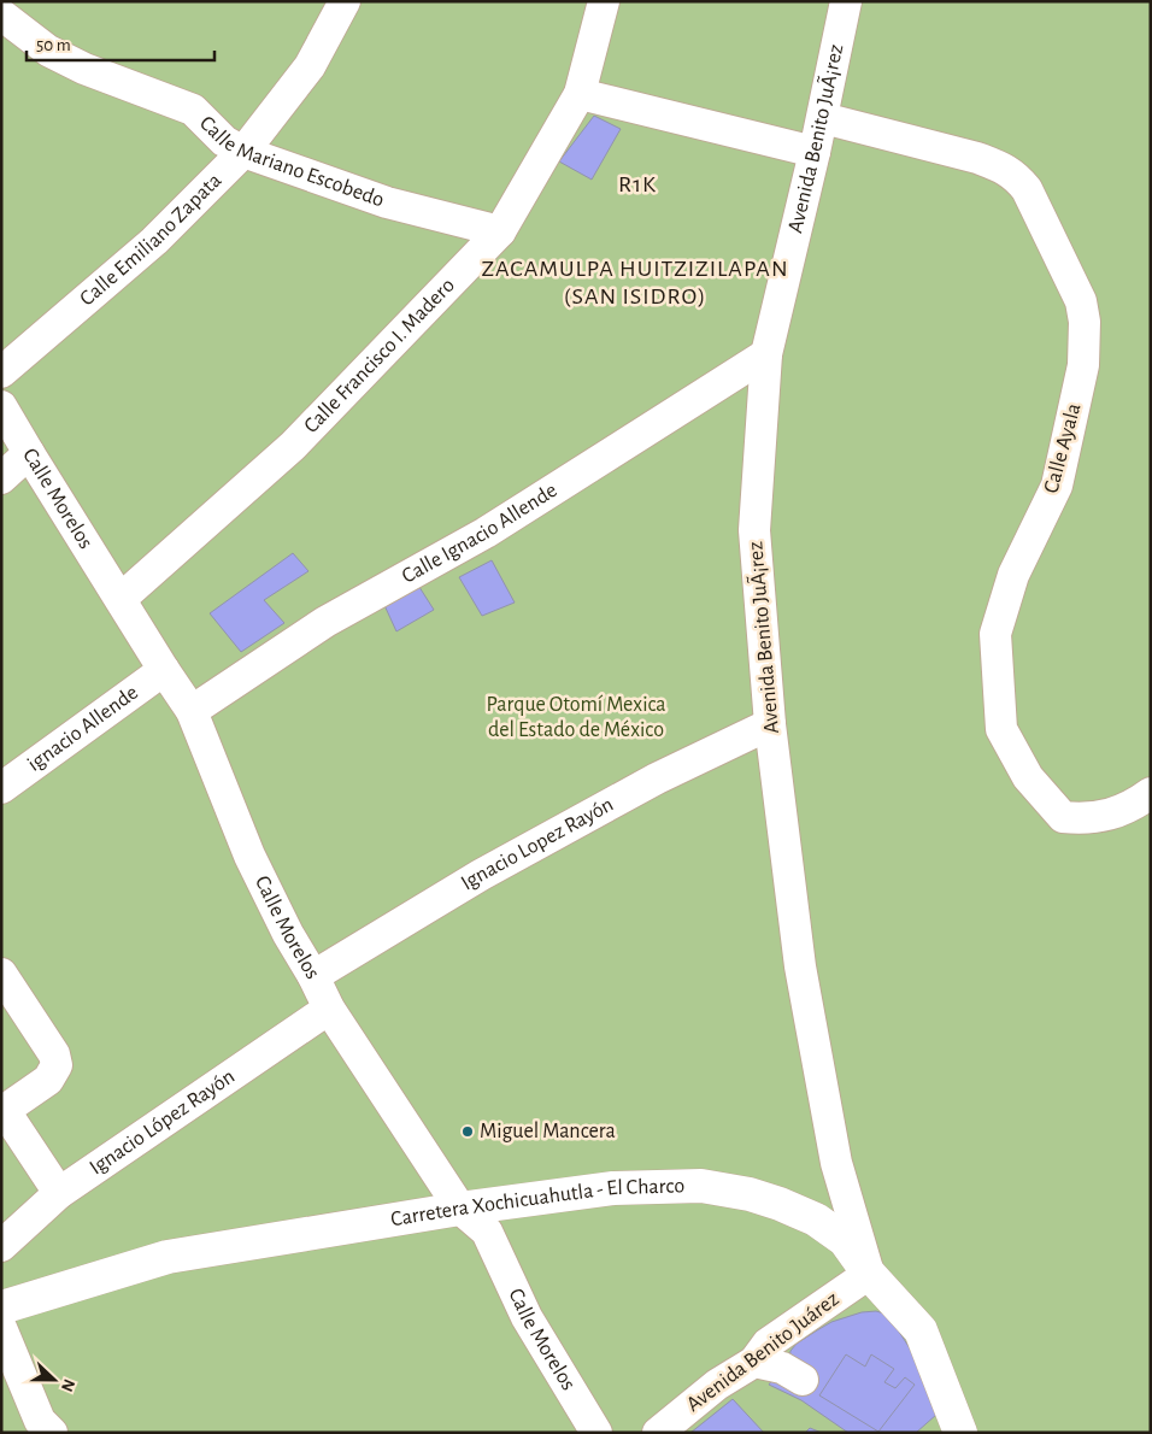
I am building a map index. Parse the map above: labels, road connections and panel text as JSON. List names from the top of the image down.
{
  "streets": {
    "main road": ["Carretera Xochicuahutla - El Charco"],
    "street": [
      "Avenida Benito JuÃ¡rez",
      "Calle Mariano Escobedo",
      "Calle Emiliano Zapata",
      "Calle Francisco I. Madero",
      "Calle Ayala",
      "Calle Morelos",
      "Calle Ignacio Allende",
      "ignacio Allende",
      "Ignacio Lopez Rayón",
      "Ignacio López Rayón",
      "Avenida Benito Juárez"
    ]
  },
  "crossings": [
    ["Avenida Benito JuÃ¡rez", "Calle Ayala"],
    ["Avenida Benito JuÃ¡rez", "Calle Ignacio Allende"],
    ["Avenida Benito JuÃ¡rez", "Ignacio Lopez Rayón"],
    ["Avenida Benito JuÃ¡rez", "Carretera Xochicuahutla - El Charco"],
    ["Avenida Benito JuÃ¡rez", "Avenida Benito Juárez"],
    ["Calle Mariano Escobedo", "Calle Emiliano Zapata"],
    ["Calle Mariano Escobedo", "Calle Francisco I. Madero"],
    ["Calle Francisco I. Madero", "Calle Morelos"],
    ["Calle Morelos", "Calle Ignacio Allende"],
    ["Calle Morelos", "ignacio Allende"],
    ["Calle Morelos", "Ignacio Lopez Rayón"],
    ["Calle Morelos", "Ignacio López Rayón"],
    ["Calle Morelos", "Carretera Xochicuahutla - El Charco"],
    ["Carretera Xochicuahutla - El Charco", "Avenida Benito Juárez"]
  ],
  "districts": ["R1K", "ZACAMULPA HUITZIZILAPAN (SAN ISIDRO)"],
  "parks": ["Parque Otomí Mexica del Estado de México"],
  "places": ["Miguel Mancera"],
  "scale_bar": "50 m",
  "north": "right"
}
